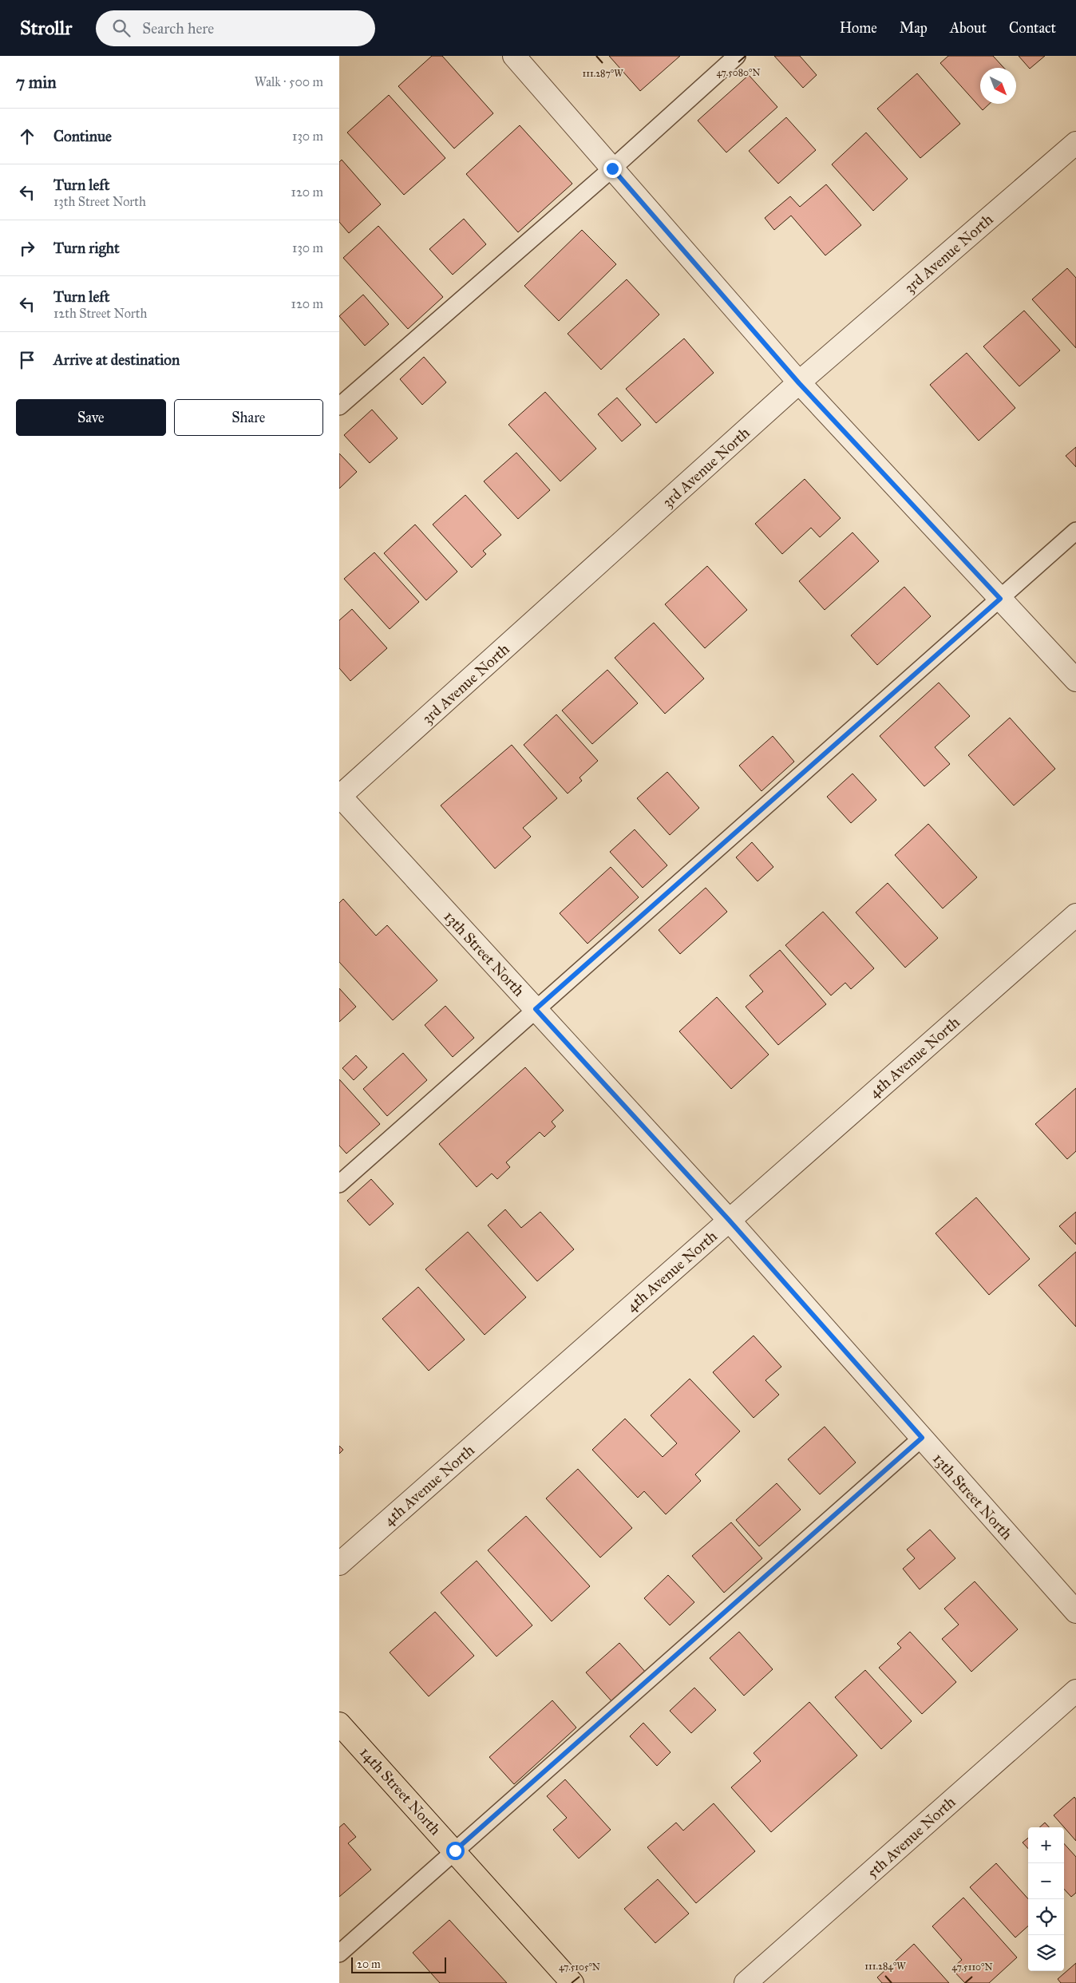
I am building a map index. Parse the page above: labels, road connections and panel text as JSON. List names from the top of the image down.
{
  "streets": {
    "main road": ["14th Street North"],
    "street": [
      "3rd Avenue North",
      "13th Street North",
      "4th Avenue North",
      "5th Avenue North"
    ]
  },
  "crossings": [
    ["3rd Avenue North", "13th Street North"],
    ["13th Street North", "4th Avenue North"]
  ],
  "scale_bar": "20 m",
  "north": "bottom right",
  "page": {
    "header": "Strollr",
    "search": "Search here",
    "nav": [
      "Home",
      "Map",
      "About",
      "Contact"
    ],
    "heading": ["7 min", "Walk · 500 m"],
    "list": [
      ["Continue", "130 m"],
      ["Turn left", "13th Street North", "120 m"],
      ["Turn right", "130 m"],
      ["Turn left", "12th Street North", "120 m"],
      "Arrive at destination"
    ],
    "buttons": ["Save", "Share"],
    "map_buttons": ["+", "−"],
    "scale": "20 m"
  },
  "coordinates": [
    "47.5080°N",
    "111.287°W",
    "111.284°W",
    "47.5105°N",
    "47.5110°N"
  ]
}
